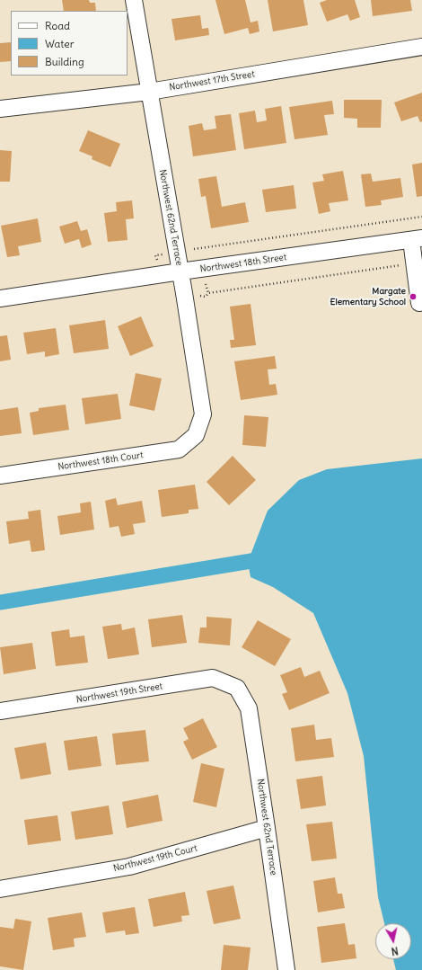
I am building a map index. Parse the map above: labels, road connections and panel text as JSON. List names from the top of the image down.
{
  "streets": {
    "street": [
      "Northwest 17th Street",
      "Northwest 62nd Terrace",
      "Northwest 18th Street",
      "Northwest 18th Court",
      "Northwest 19th Street",
      "Northwest 19th Court"
    ]
  },
  "crossings": [
    ["Northwest 17th Street", "Northwest 62nd Terrace"],
    ["Northwest 62nd Terrace", "Northwest 18th Street"],
    ["Northwest 62nd Terrace", "Northwest 18th Court"],
    ["Northwest 62nd Terrace", "Northwest 19th Street"],
    ["Northwest 62nd Terrace", "Northwest 19th Court"]
  ],
  "places": ["Margate Elementary School"],
  "legend": ["Road", "Water", "Building"],
  "north": "bottom"
}
